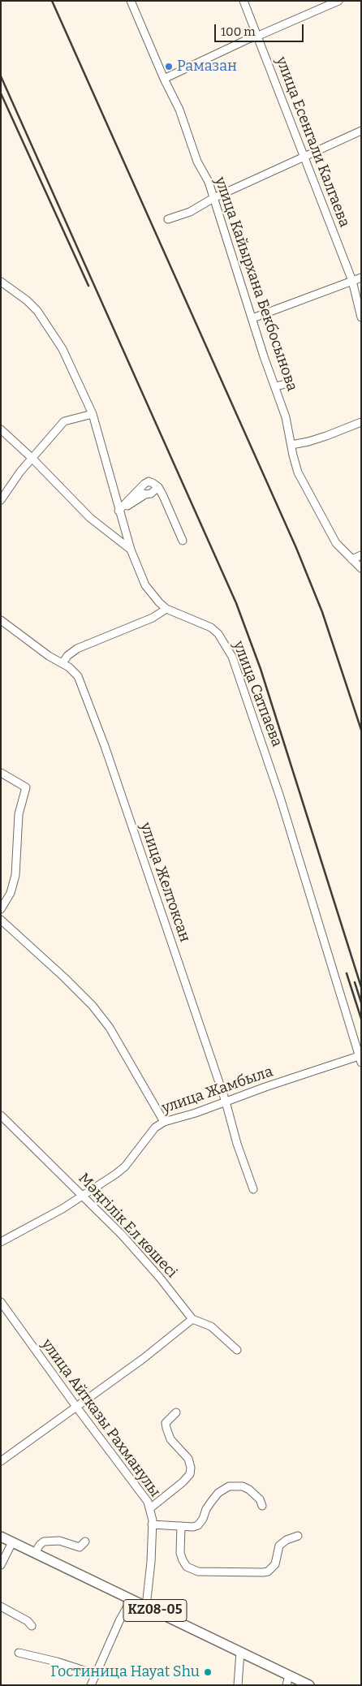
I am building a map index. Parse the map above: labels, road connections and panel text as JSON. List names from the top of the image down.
{
  "streets": {
    "main road": ["KZ08-05"],
    "street": [
      "улица Есенгали Калгаева",
      "улица Кайырхана Бекбосынова",
      "улица Сатпаева",
      "улица Желтоксан",
      "улица Жамбыла",
      "Мәңгілік Ел көшесі",
      "улица Айтказы Рахманулы"
    ]
  },
  "crossings": [
    ["улица Сатпаева", "улица Жамбыла"],
    ["улица Желтоксан", "улица Жамбыла"],
    ["улица Жамбыла", "Мәңгілік Ел көшесі"],
    ["улица Айтказы Рахманулы", "KZ08-05"]
  ],
  "places": ["Рамазан", "Гостиница Hayat Shu"],
  "scale_bar": "100 m"
}
